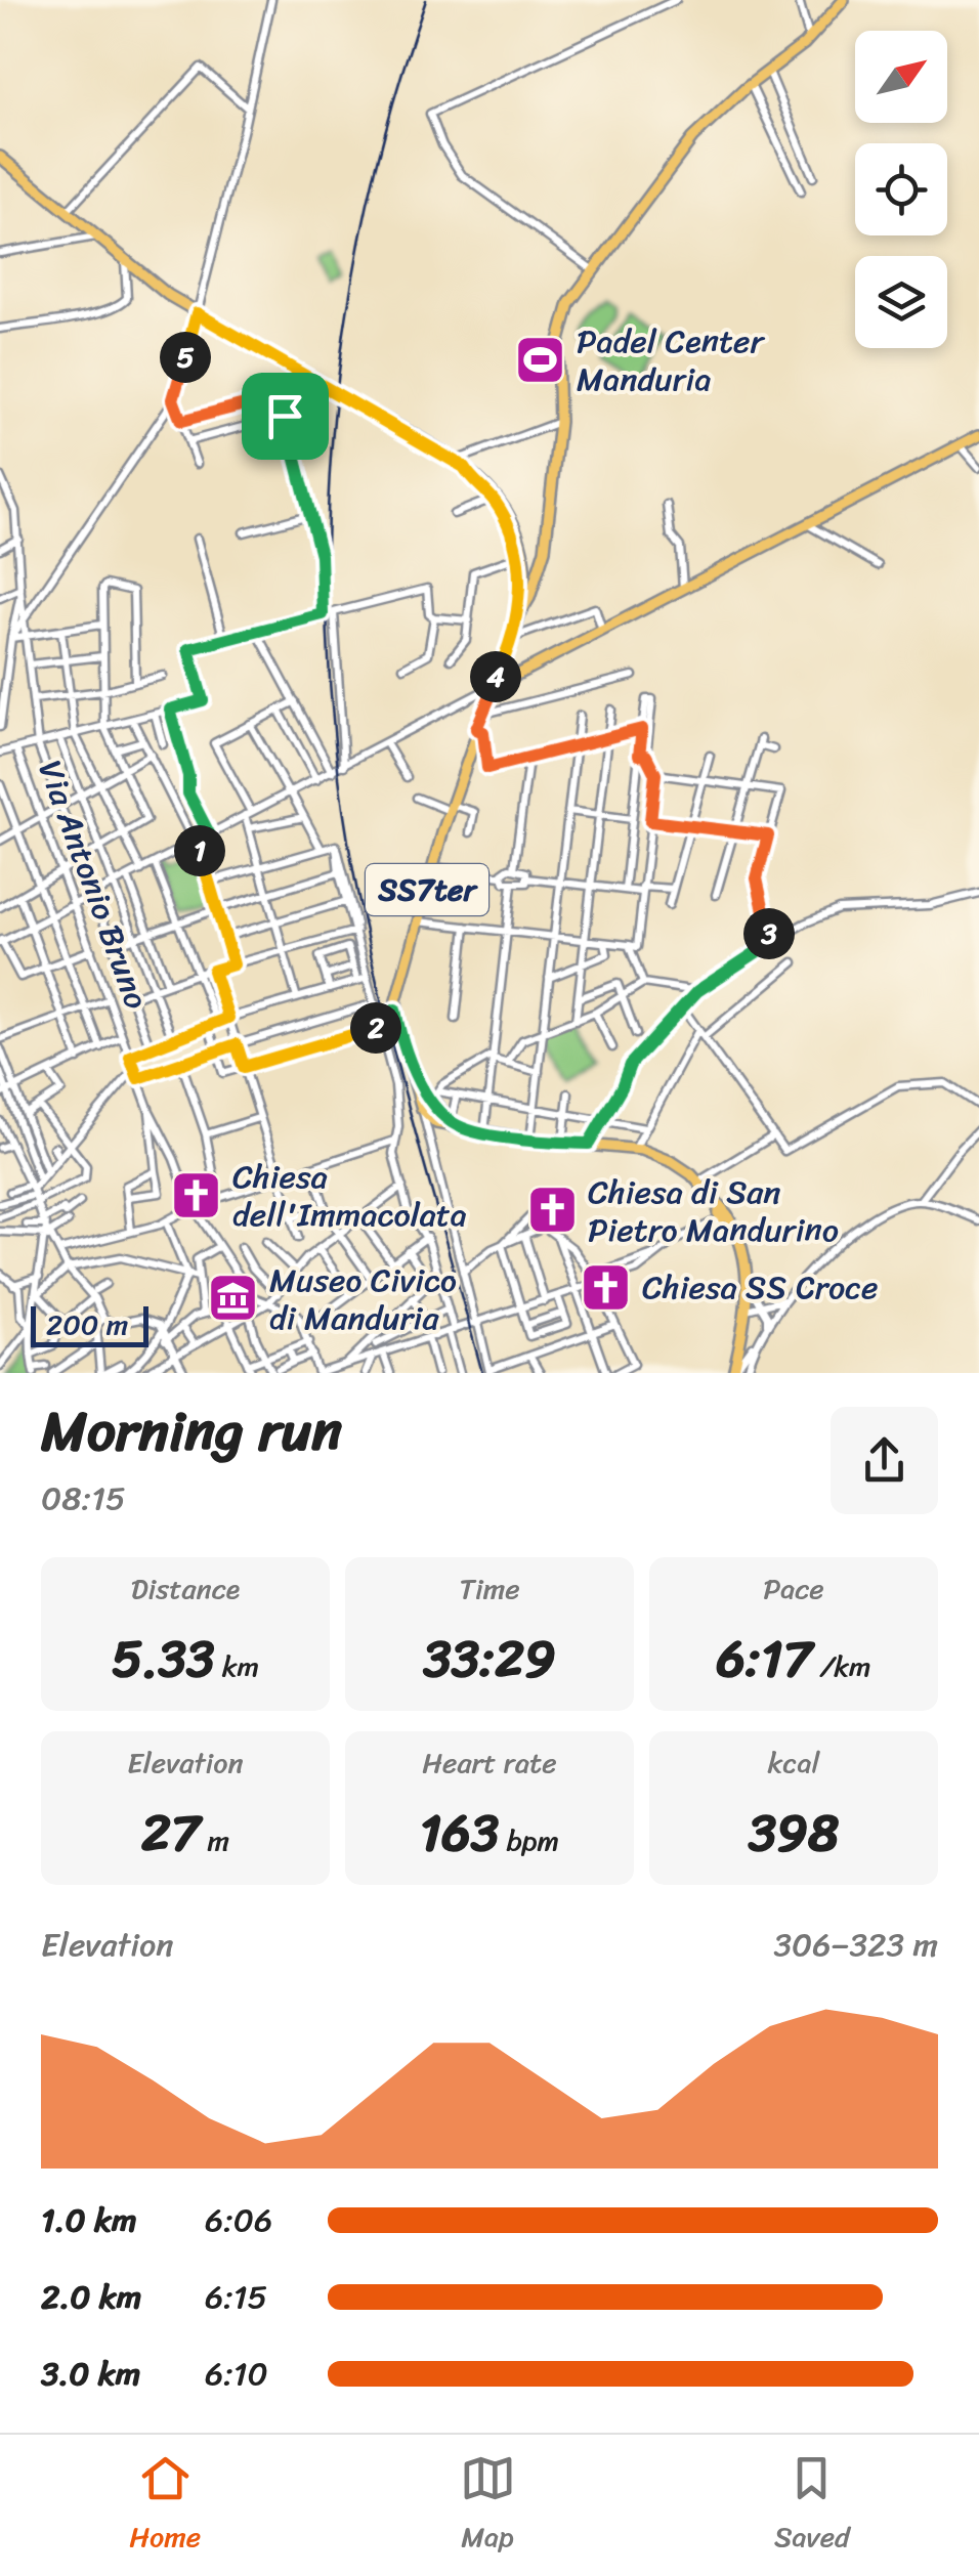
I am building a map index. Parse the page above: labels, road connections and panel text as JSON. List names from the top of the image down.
{
  "streets": {
    "main road": ["SS7ter"],
    "street": ["Via Antonio Bruno"]
  },
  "places": {
    "sports": ["Padel Center Manduria"],
    "church": ["Chiesa dell'Immacolata", "Chiesa di San Pietro Mandurino", "Chiesa SS Croce"],
    "museum": ["Museo Civico di Manduria"]
  },
  "scale_bar": "200 m",
  "north": "top right",
  "page": {
    "pins": [
      "5",
      "4",
      "1",
      "3",
      "2"
    ],
    "scale": "200 m",
    "heading": ["Morning run", "08:15"],
    "stats": [
      ["Distance", "5.33 km"],
      ["Time", "33:29"],
      ["Pace", "6:17 /km"],
      ["Elevation", "27 m"],
      ["Heart rate", "163 bpm"],
      ["kcal", "398"]
    ],
    "chart": ["Elevation", "306–323 m"],
    "list": [
      {
        "name": "1.0 km",
        "note": "6:06"
      },
      {
        "name": "2.0 km",
        "note": "6:15"
      },
      {
        "name": "3.0 km",
        "note": "6:10"
      }
    ],
    "tabs": ["Home", "Map", "Saved"]
  }
}
